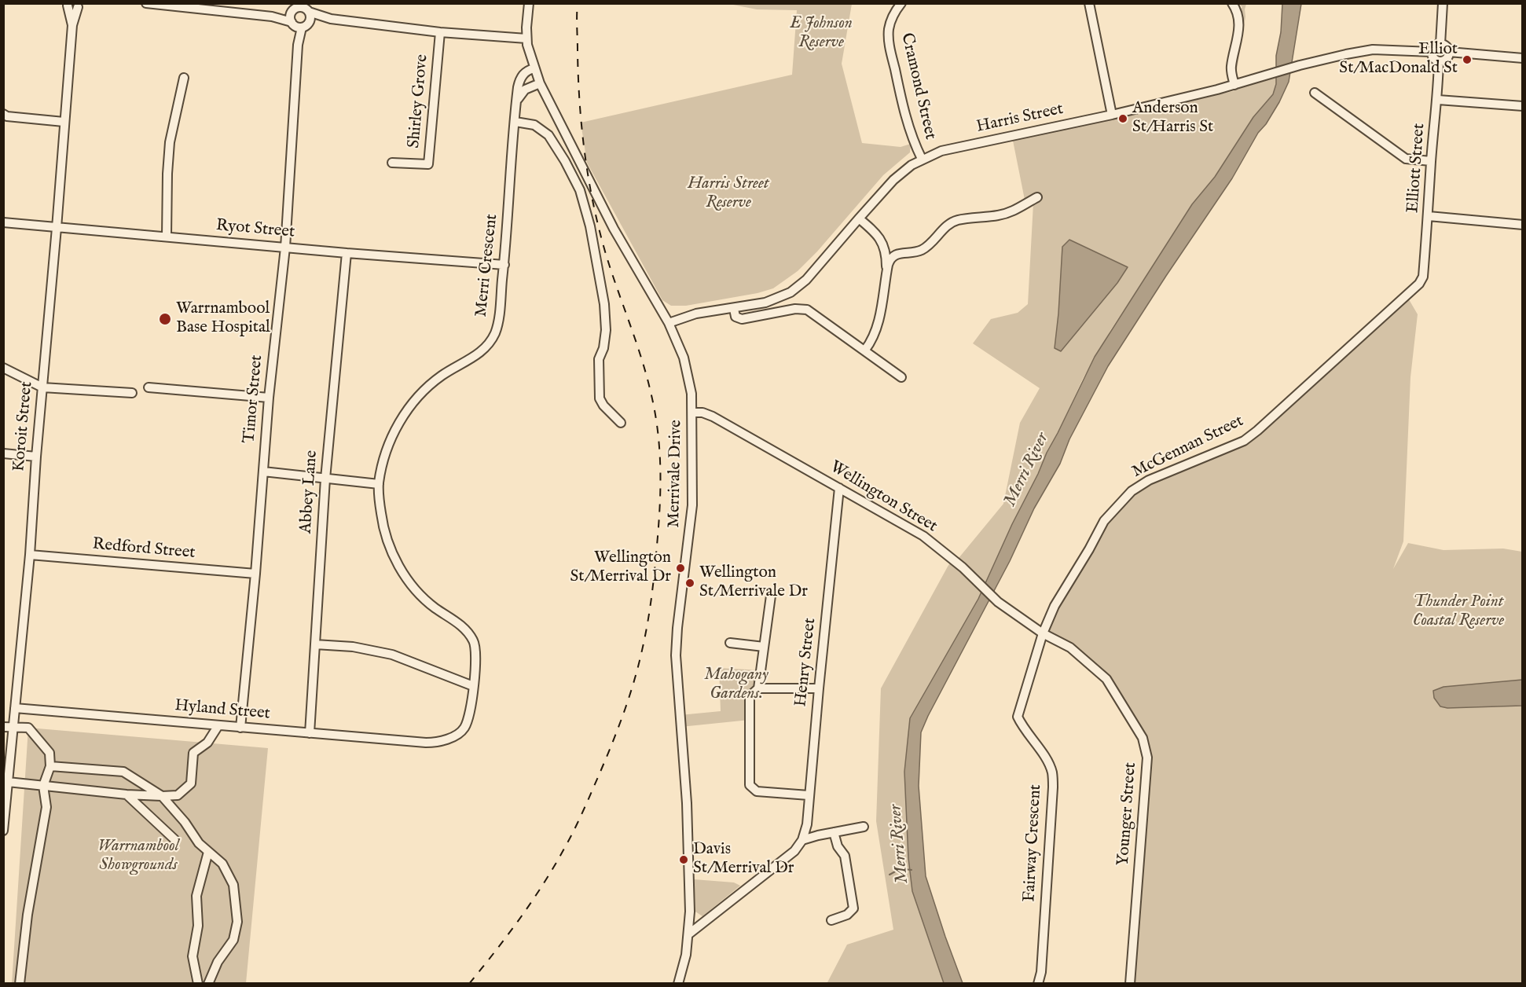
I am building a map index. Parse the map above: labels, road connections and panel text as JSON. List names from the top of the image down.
{
  "streets": {
    "street": [
      "Cramond Street",
      "Shirley Grove",
      "Harris Street",
      "Elliott Street",
      "Ryot Street",
      "Merri Crescent",
      "Timor Street",
      "Koroit Street",
      "McGennan Street",
      "Merrivale Drive",
      "Abbey Lane",
      "Wellington Street",
      "Redford Street",
      "Henry Street",
      "Hyland Street",
      "Younger Street",
      "Fairway Crescent"
    ]
  },
  "crossings": [
    ["Cramond Street", "Harris Street"],
    ["Harris Street", "Elliott Street"],
    ["Harris Street", "Merrivale Drive"],
    ["Elliott Street", "McGennan Street"],
    ["Ryot Street", "Merri Crescent"],
    ["Ryot Street", "Timor Street"],
    ["Ryot Street", "Koroit Street"],
    ["Ryot Street", "Abbey Lane"],
    ["Merri Crescent", "Merrivale Drive"],
    ["Merri Crescent", "Hyland Street"],
    ["Timor Street", "Redford Street"],
    ["Timor Street", "Hyland Street"],
    ["Koroit Street", "Redford Street"],
    ["Koroit Street", "Hyland Street"],
    ["McGennan Street", "Wellington Street"],
    ["McGennan Street", "Younger Street"],
    ["McGennan Street", "Fairway Crescent"],
    ["Merrivale Drive", "Wellington Street"],
    ["Abbey Lane", "Hyland Street"],
    ["Wellington Street", "Henry Street"],
    ["Wellington Street", "Younger Street"],
    ["Wellington Street", "Fairway Crescent"],
    ["Younger Street", "Fairway Crescent"]
  ],
  "water": ["Merri River"],
  "parks": [
    "E Johnson Reserve",
    "Harris Street Reserve",
    "Thunder Point Coastal Reserve",
    "Mahogany Gardens.",
    "Warrnambool Showgrounds"
  ],
  "places": [
    "Elliot St/MacDonald St",
    "Anderson St/Harris St",
    "Warrnambool Base Hospital",
    "Wellington St/Merrival Dr",
    "Wellington St/Merrivale Dr",
    "Davis St/Merrival Dr"
  ]
}
